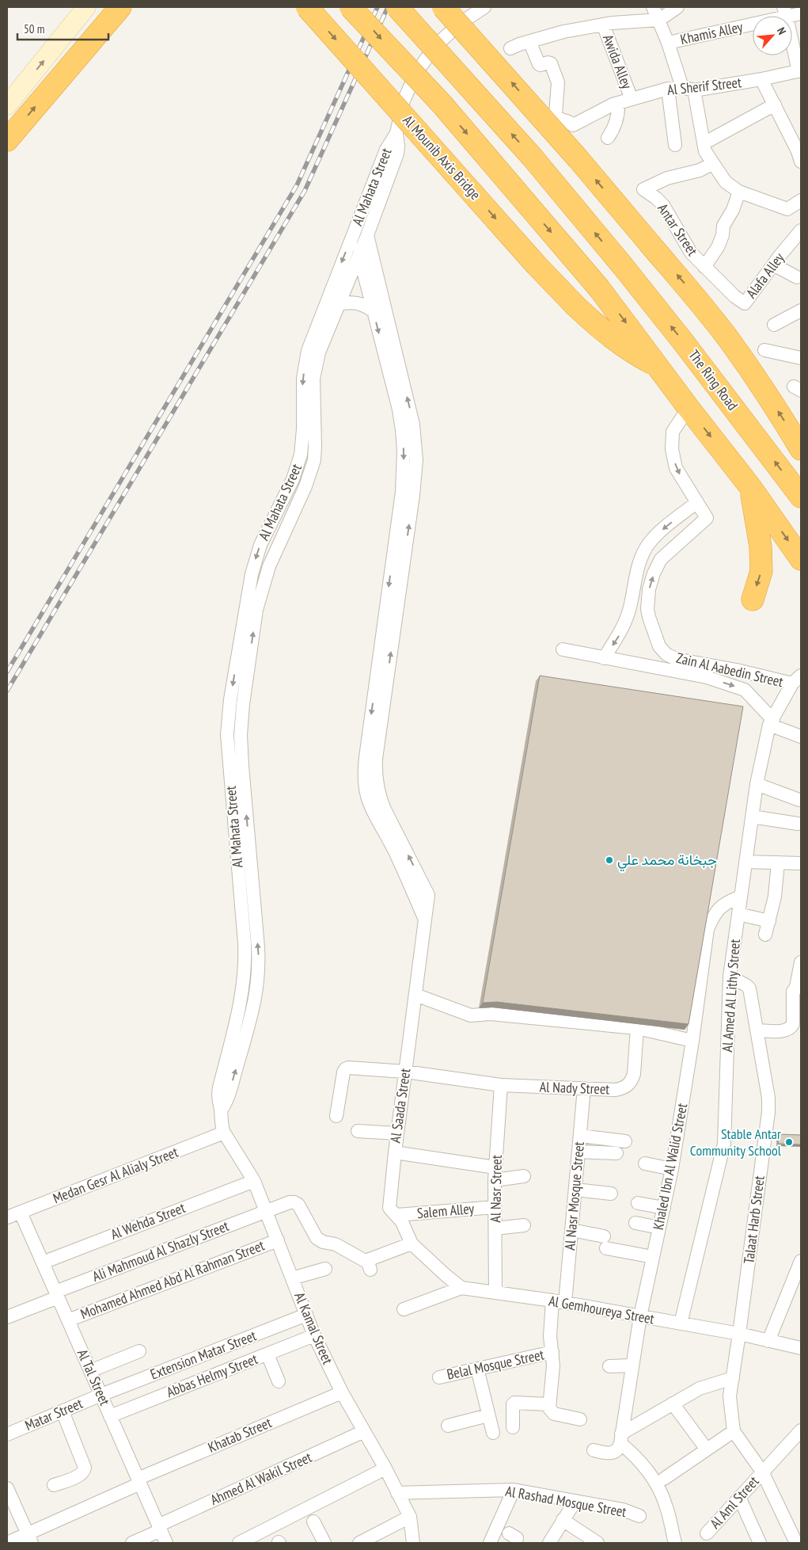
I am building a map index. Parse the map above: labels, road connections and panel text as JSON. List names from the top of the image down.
{
  "streets": {
    "highway": ["Al Mounib Axis Bridge", "The Ring Road"],
    "street": [
      "Khamis Alley",
      "Awida Alley",
      "Al Sherif Street",
      "Al Mahata Street",
      "Antar Street",
      "Alafa Alley",
      "Zain Al Aabedin Street",
      "Al Amed Al Lithy Street",
      "Al Nady Street",
      "Al Saada Street",
      "Khaled Ibn Al Walid Street",
      "Medan Gesr Al Alialy Street",
      "Al Nasr Street",
      "Al Nasr Mosque Street",
      "Salem Alley",
      "Talaat Harb Street",
      "Al Wehda Street",
      "Ali Mahmoud Al Shazly Street",
      "Mohamed Ahmed Abd Al Rahman Street",
      "Al Gemhoureya Street",
      "Al Kamal Street",
      "Extension Matar Street",
      "Belal Mosque Street",
      "Abbas Helmy Street",
      "Al Tal Street",
      "Matar Street",
      "Khatab Street",
      "Ahmed Al Wakil Street",
      "Al Rashad Mosque Street",
      "Al Aml Street"
    ]
  },
  "crossings": [
    ["Awida Alley", "Al Sherif Street"],
    ["Al Mahata Street", "Al Kamal Street"],
    ["Antar Street", "Alafa Alley"],
    ["Zain Al Aabedin Street", "Al Amed Al Lithy Street"],
    ["Al Amed Al Lithy Street", "Khaled Ibn Al Walid Street"],
    ["Al Amed Al Lithy Street", "Talaat Harb Street"],
    ["Al Amed Al Lithy Street", "Al Gemhoureya Street"],
    ["Al Nady Street", "Al Saada Street"],
    ["Al Nady Street", "Al Nasr Street"],
    ["Al Nady Street", "Al Nasr Mosque Street"],
    ["Al Saada Street", "Salem Alley"],
    ["Al Saada Street", "Ali Mahmoud Al Shazly Street"],
    ["Al Saada Street", "Al Gemhoureya Street"],
    ["Khaled Ibn Al Walid Street", "Al Gemhoureya Street"],
    ["Medan Gesr Al Alialy Street", "Al Kamal Street"],
    ["Medan Gesr Al Alialy Street", "Al Tal Street"],
    ["Al Nasr Street", "Salem Alley"],
    ["Al Nasr Street", "Al Gemhoureya Street"],
    ["Al Nasr Mosque Street", "Al Gemhoureya Street"],
    ["Talaat Harb Street", "Al Gemhoureya Street"],
    ["Talaat Harb Street", "Al Aml Street"],
    ["Al Wehda Street", "Al Kamal Street"],
    ["Al Wehda Street", "Al Tal Street"],
    ["Ali Mahmoud Al Shazly Street", "Al Kamal Street"],
    ["Ali Mahmoud Al Shazly Street", "Al Tal Street"],
    ["Mohamed Ahmed Abd Al Rahman Street", "Al Kamal Street"],
    ["Mohamed Ahmed Abd Al Rahman Street", "Al Tal Street"],
    ["Al Gemhoureya Street", "Al Aml Street"],
    ["Al Kamal Street", "Extension Matar Street"],
    ["Al Kamal Street", "Abbas Helmy Street"],
    ["Al Kamal Street", "Khatab Street"],
    ["Al Kamal Street", "Ahmed Al Wakil Street"],
    ["Al Kamal Street", "Al Rashad Mosque Street"],
    ["Extension Matar Street", "Al Tal Street"],
    ["Extension Matar Street", "Matar Street"],
    ["Abbas Helmy Street", "Al Tal Street"],
    ["Al Tal Street", "Matar Street"],
    ["Al Tal Street", "Khatab Street"],
    ["Al Tal Street", "Ahmed Al Wakil Street"]
  ],
  "places": ["جبخانة محمد علي", "Stable Antar Community School"],
  "scale_bar": "50 m",
  "north": "top right"
}
